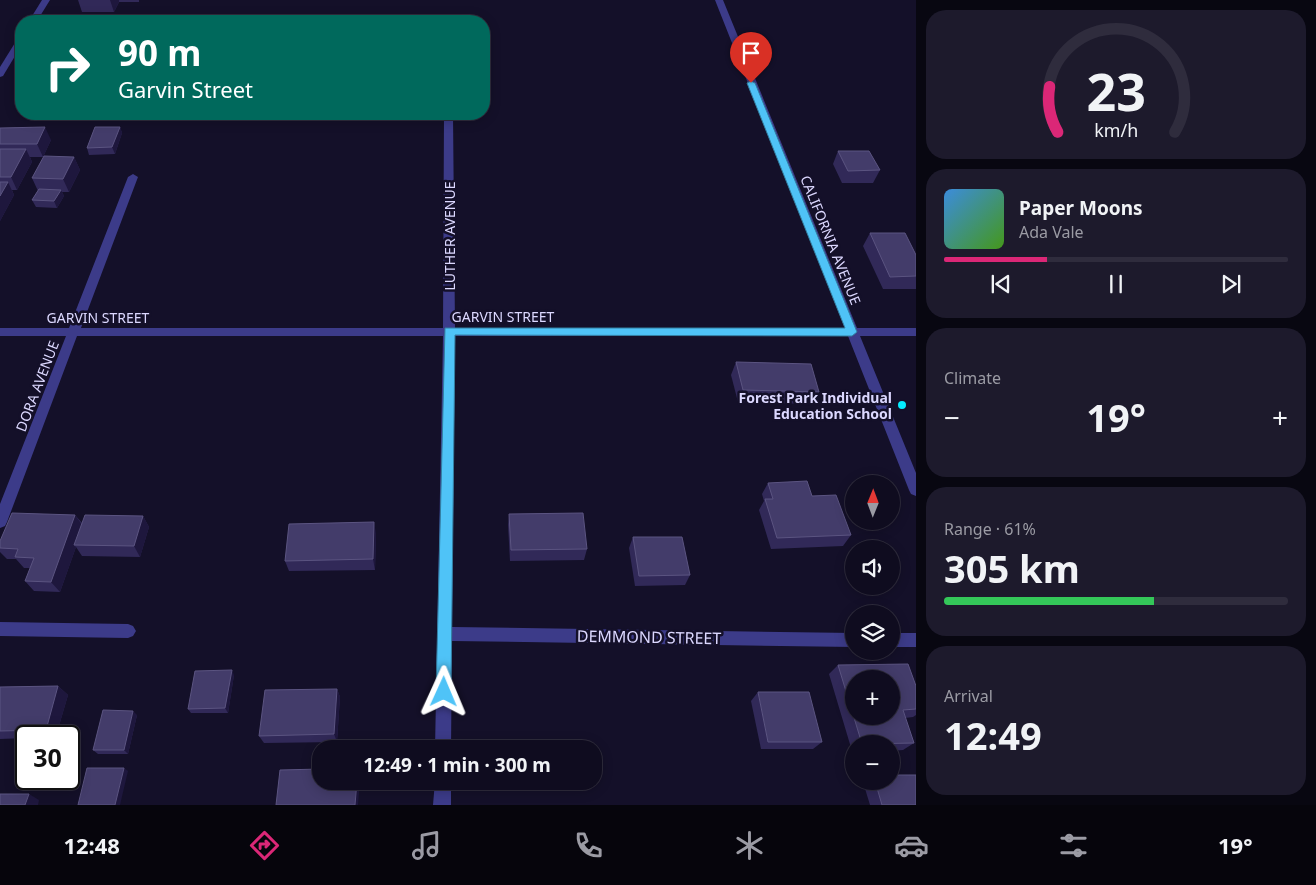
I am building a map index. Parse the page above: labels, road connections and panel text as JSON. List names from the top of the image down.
{
  "streets": {
    "street": [
      "LUTHER AVENUE",
      "CALIFORNIA AVENUE",
      "GARVIN STREET",
      "DORA AVENUE",
      "DEMMOND STREET"
    ]
  },
  "crossings": [
    ["LUTHER AVENUE", "GARVIN STREET"],
    ["LUTHER AVENUE", "DEMMOND STREET"],
    ["CALIFORNIA AVENUE", "GARVIN STREET"],
    ["GARVIN STREET", "DORA AVENUE"]
  ],
  "places": ["Forest Park Individual Education School"],
  "north": "top",
  "page": {
    "turn": ["90 m", "Garvin Street"],
    "song": ["Paper Moons", "Ada Vale"],
    "tile": [
      "Climate",
      ["Range · 61%", "305 km"],
      ["Arrival", "12:49"]
    ],
    "heat": ["−", "19°", "+"],
    "map_buttons": ["+", "−"],
    "limit": "30",
    "trip": "12:49 · 1 min · 300 m",
    "tabs": ["12:48", "19°"],
    "gauge": ["23", "km/h"]
  }
}
